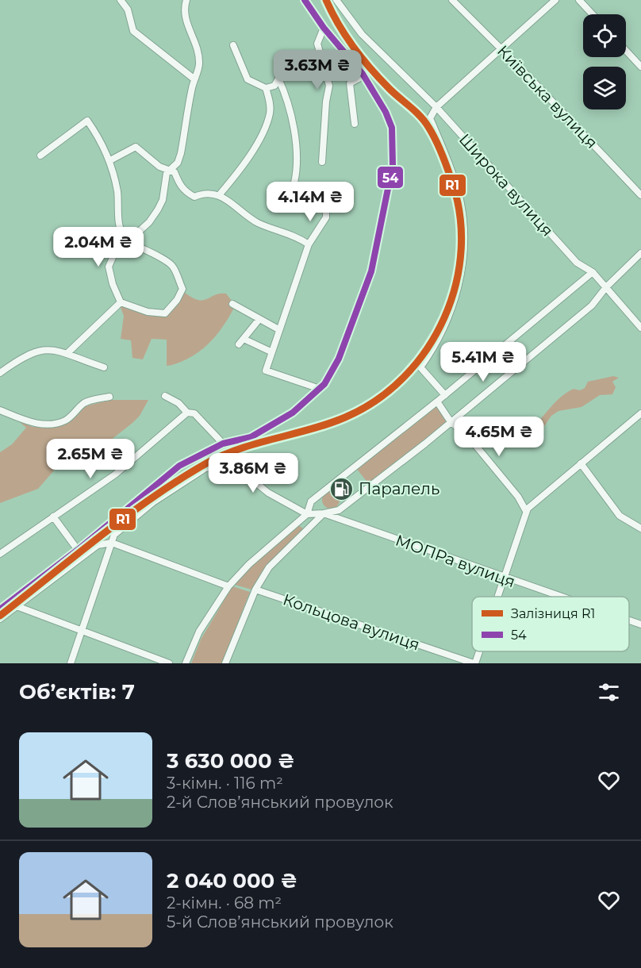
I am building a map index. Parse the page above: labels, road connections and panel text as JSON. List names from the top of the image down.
{
  "streets": {
    "street": [
      "Київська вулиця",
      "Широка вулиця",
      "МОПРа вулиця",
      "Кольцова вулиця"
    ]
  },
  "places": {
    "fuel station": ["Паралель"]
  },
  "lines": ["rail line R1", "transit line 54"],
  "legend": ["Залізниця R1", "54"],
  "page": {
    "price": [
      "3.63M ₴",
      "4.14M ₴",
      "2.04M ₴",
      "5.41M ₴",
      "4.65M ₴",
      "2.65M ₴",
      "3.86M ₴"
    ],
    "heading": "Об’єктів: 7",
    "list": [
      {
        "name": "3 630 000 ₴",
        "note": "3-кімн. · 116 m² · 2-й Слов’янський провулок"
      },
      {
        "name": "2 040 000 ₴",
        "note": "2-кімн. · 68 m² · 5-й Слов’янський провулок"
      }
    ]
  }
}
